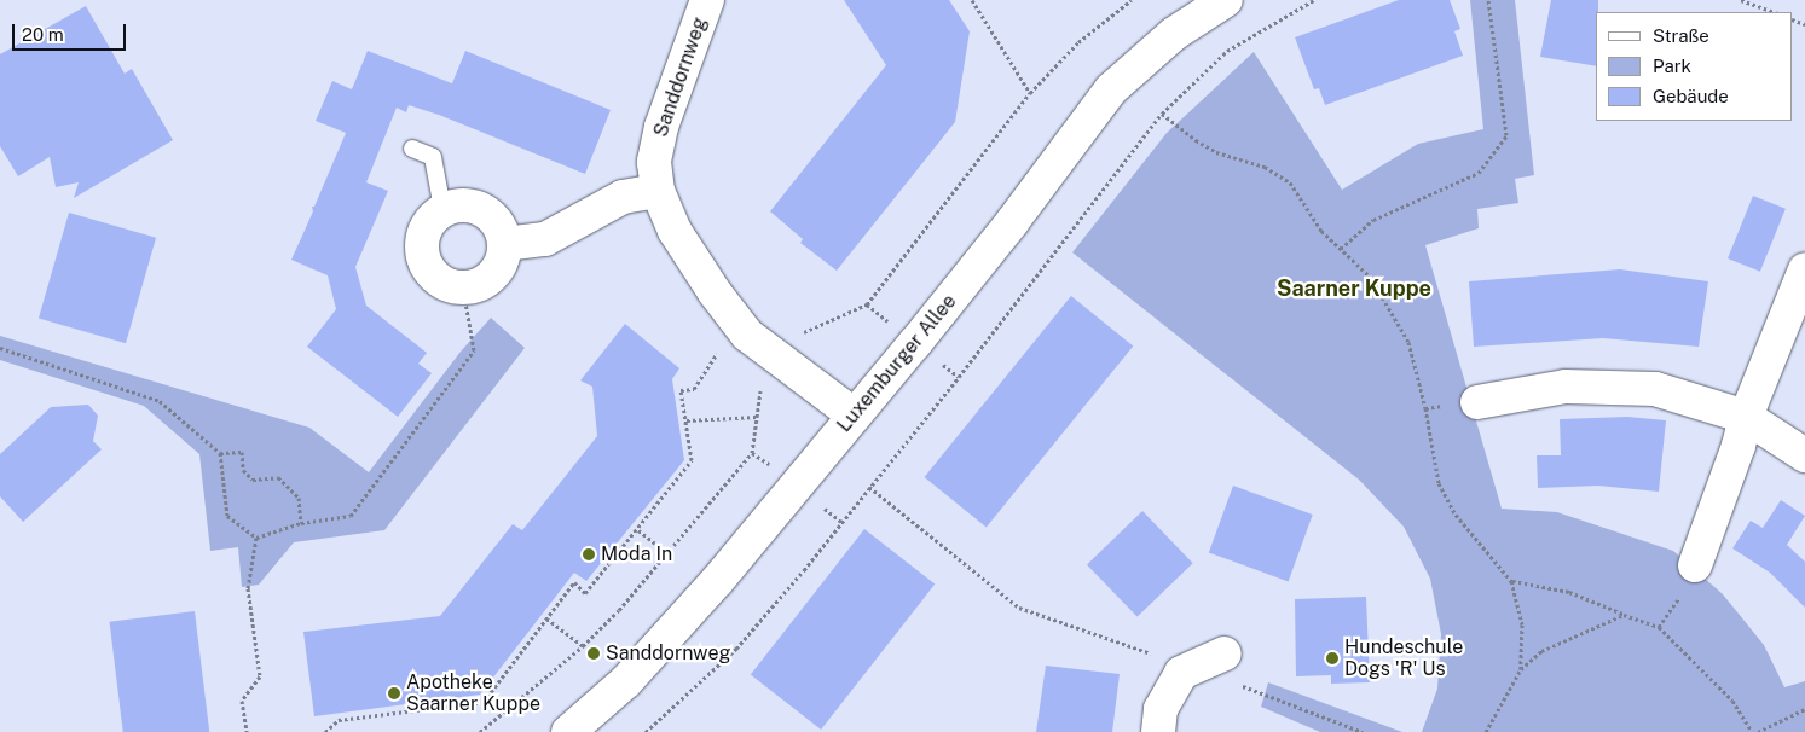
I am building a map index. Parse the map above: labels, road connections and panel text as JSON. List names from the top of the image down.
{
  "streets": {
    "street": ["Sanddornweg", "Luxemburger Allee"]
  },
  "crossings": [
    ["Sanddornweg", "Luxemburger Allee"]
  ],
  "districts": ["Saarner Kuppe"],
  "places": [
    "Moda In",
    "Sanddornweg",
    "Hundeschule Dogs 'R' Us",
    "Apotheke Saarner Kuppe"
  ],
  "legend": ["Straße", "Park", "Gebäude"],
  "scale_bar": "20 m"
}
